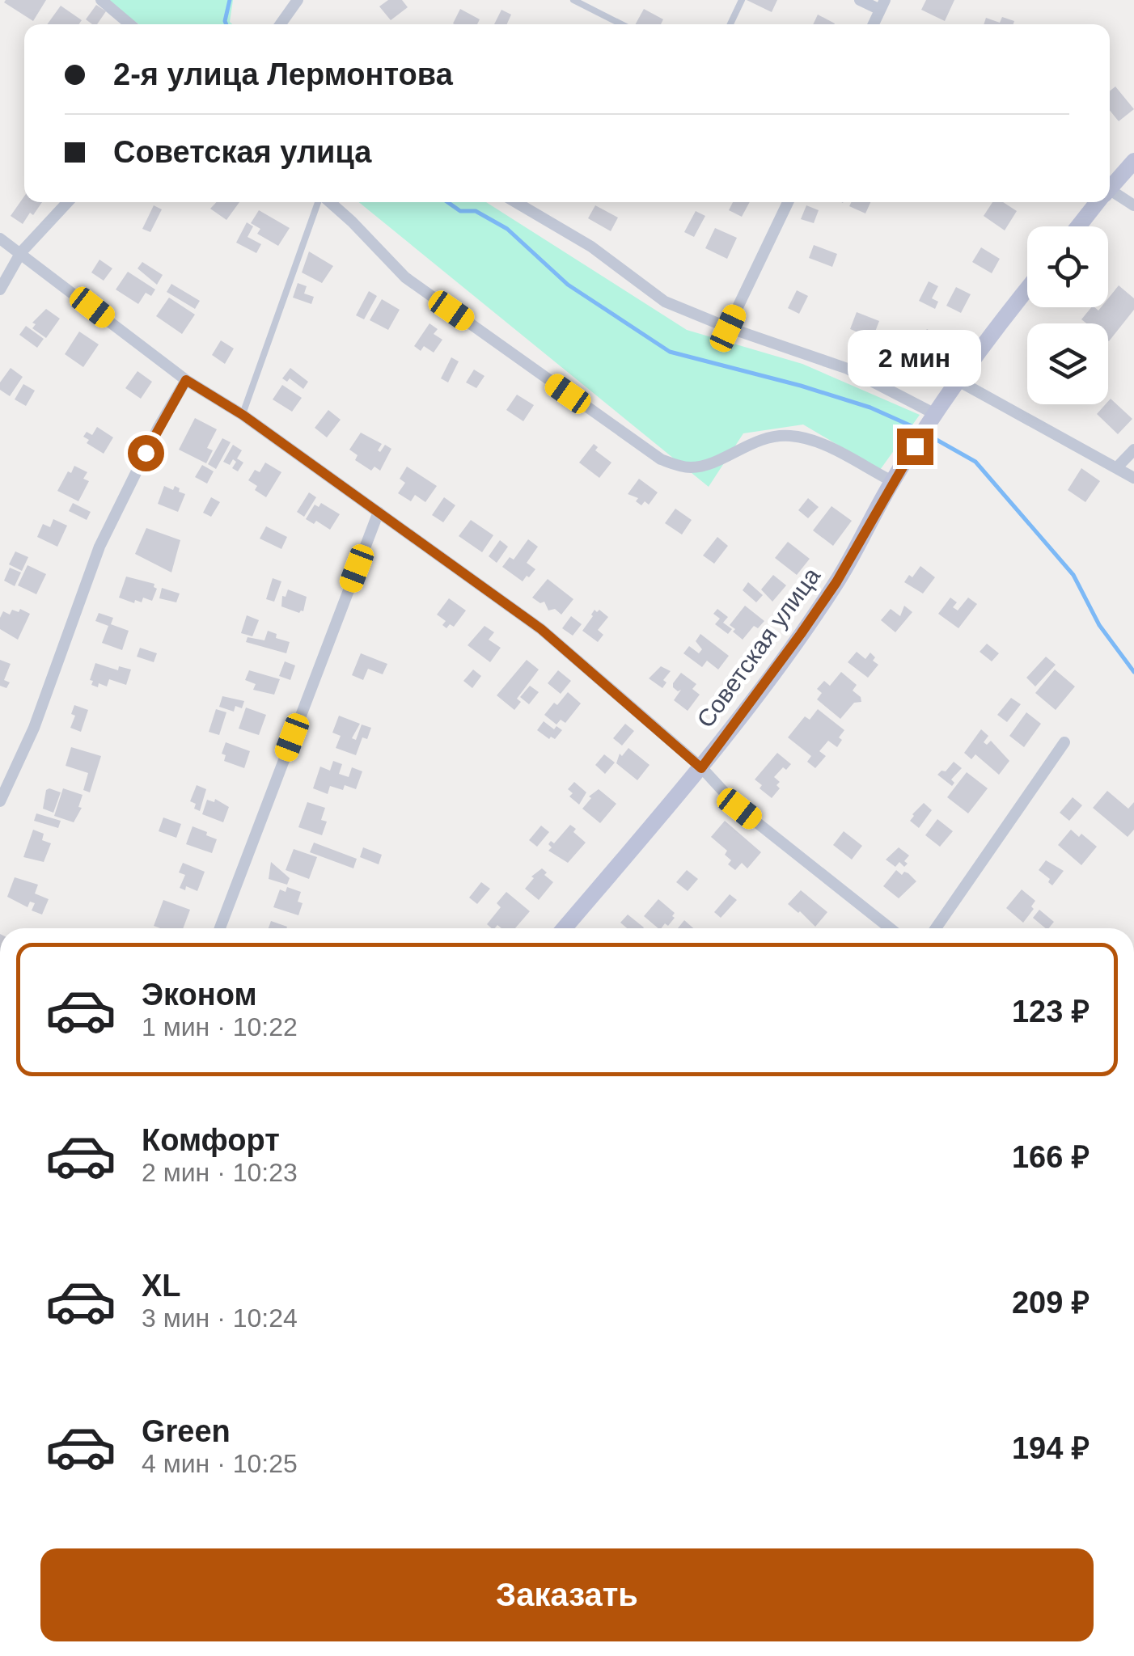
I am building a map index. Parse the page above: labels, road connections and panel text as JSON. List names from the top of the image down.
{
  "streets": {
    "street": ["Советская улица"]
  },
  "page": {
    "banner": ["2-я улица Лермонтова", "Советская улица"],
    "bubble": "2 мин",
    "list": [
      {
        "name": "Эконом",
        "note": "1 мин · 10:22",
        "value": "123 ₽"
      },
      {
        "name": "Комфорт",
        "note": "2 мин · 10:23",
        "value": "166 ₽"
      },
      {
        "name": "XL",
        "note": "3 мин · 10:24",
        "value": "209 ₽"
      },
      {
        "name": "Green",
        "note": "4 мин · 10:25",
        "value": "194 ₽"
      }
    ],
    "buttons": "Заказать"
  }
}
